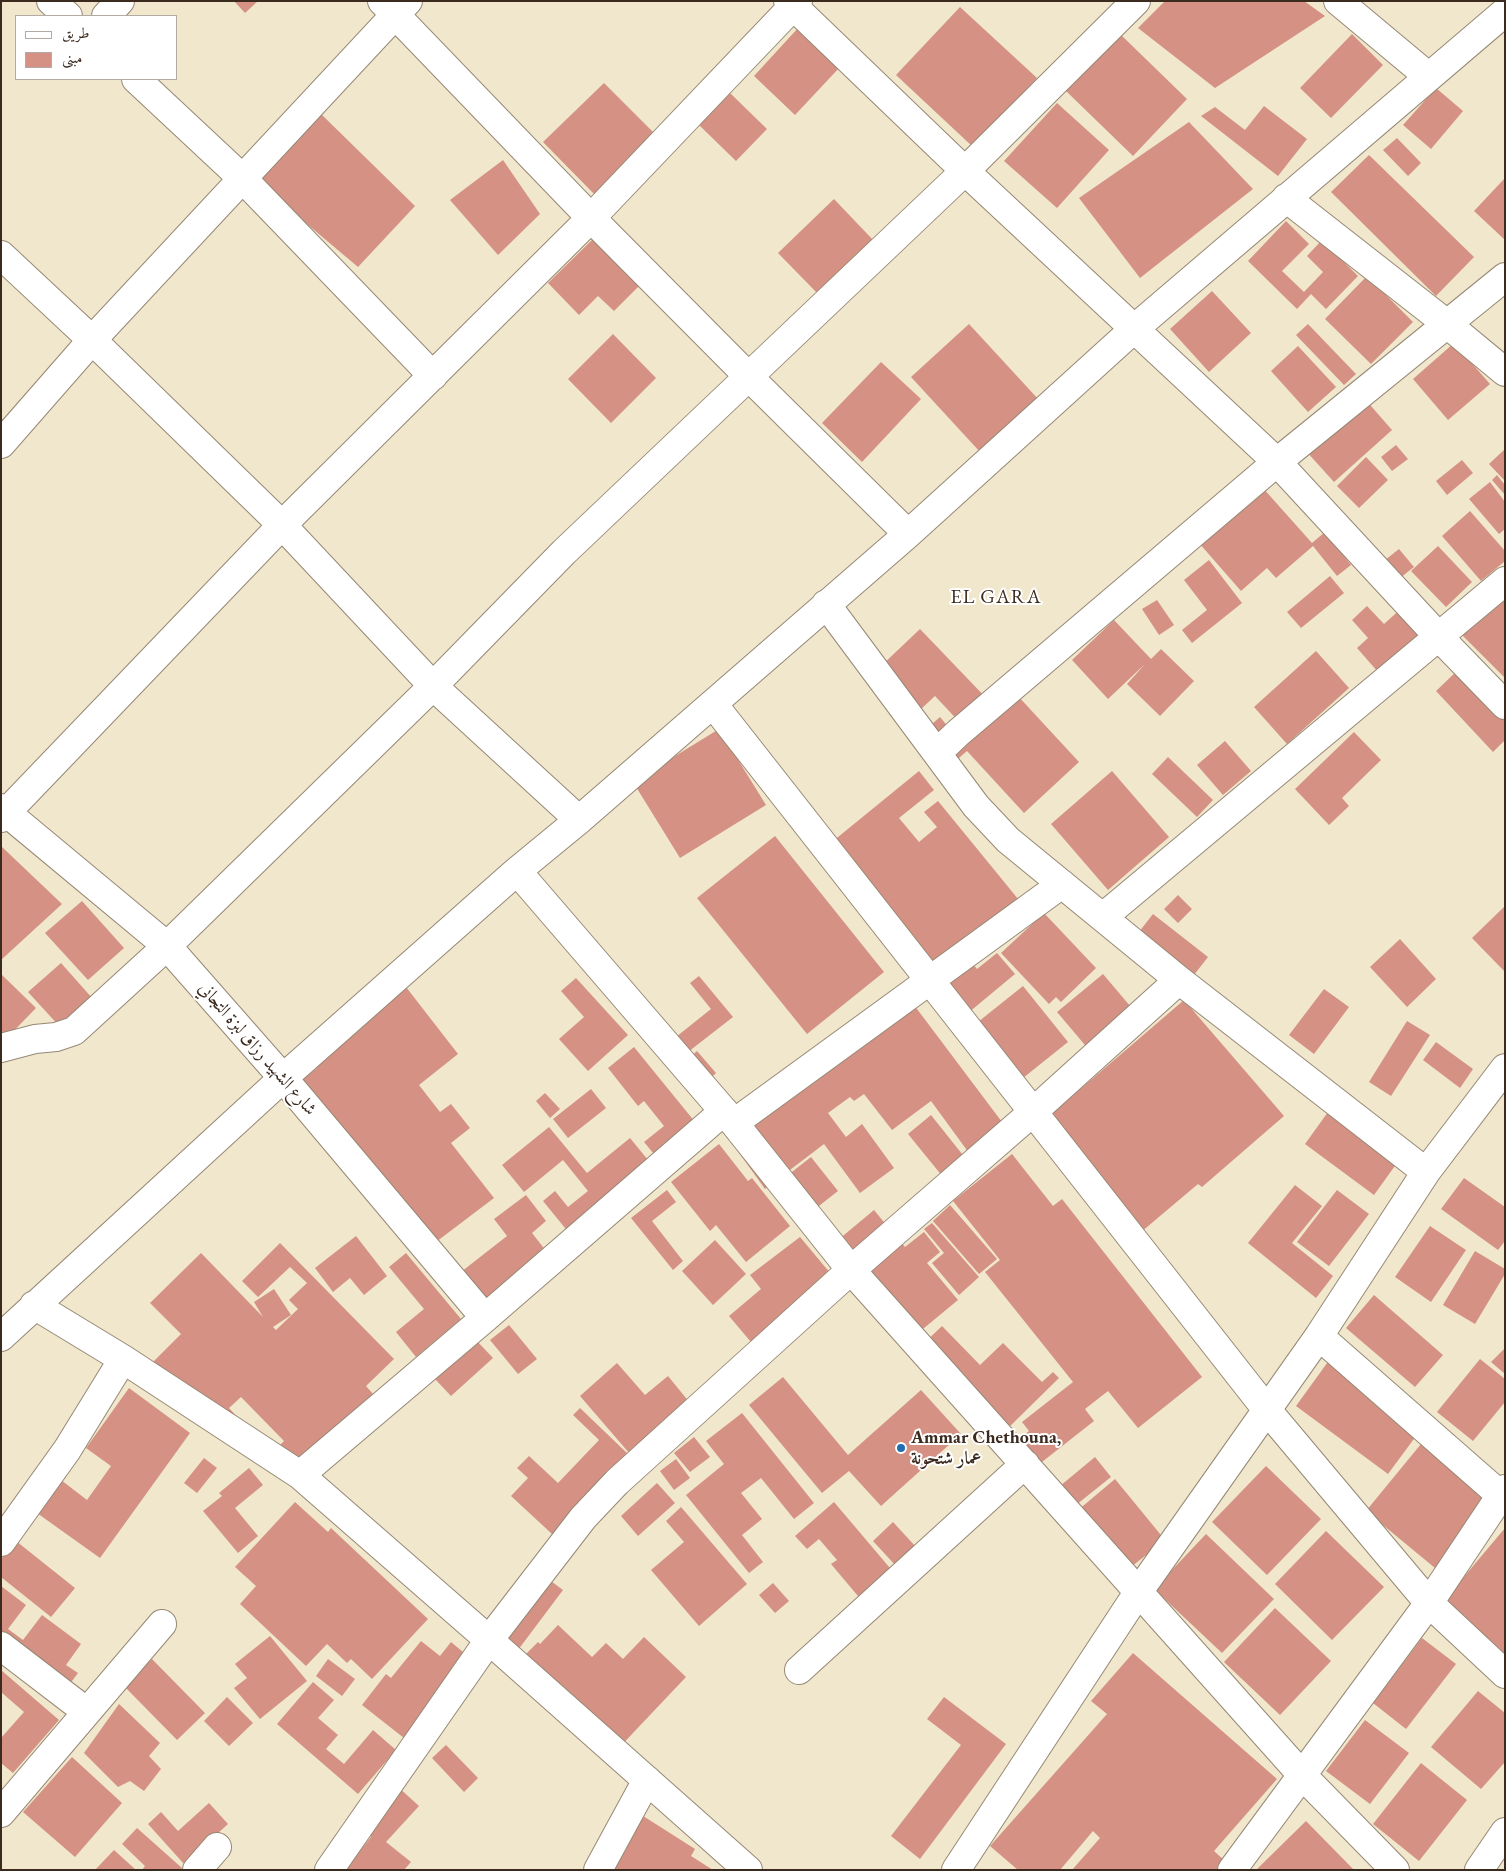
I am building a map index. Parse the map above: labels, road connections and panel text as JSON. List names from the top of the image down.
{
  "streets": {
    "street": ["شارع الشهيد رزاق لبزة التجاني"]
  },
  "districts": ["EL GARA"],
  "places": ["Ammar Chethouna, عمار شتحونة"],
  "legend": ["طريق", "مبنى"]
}
